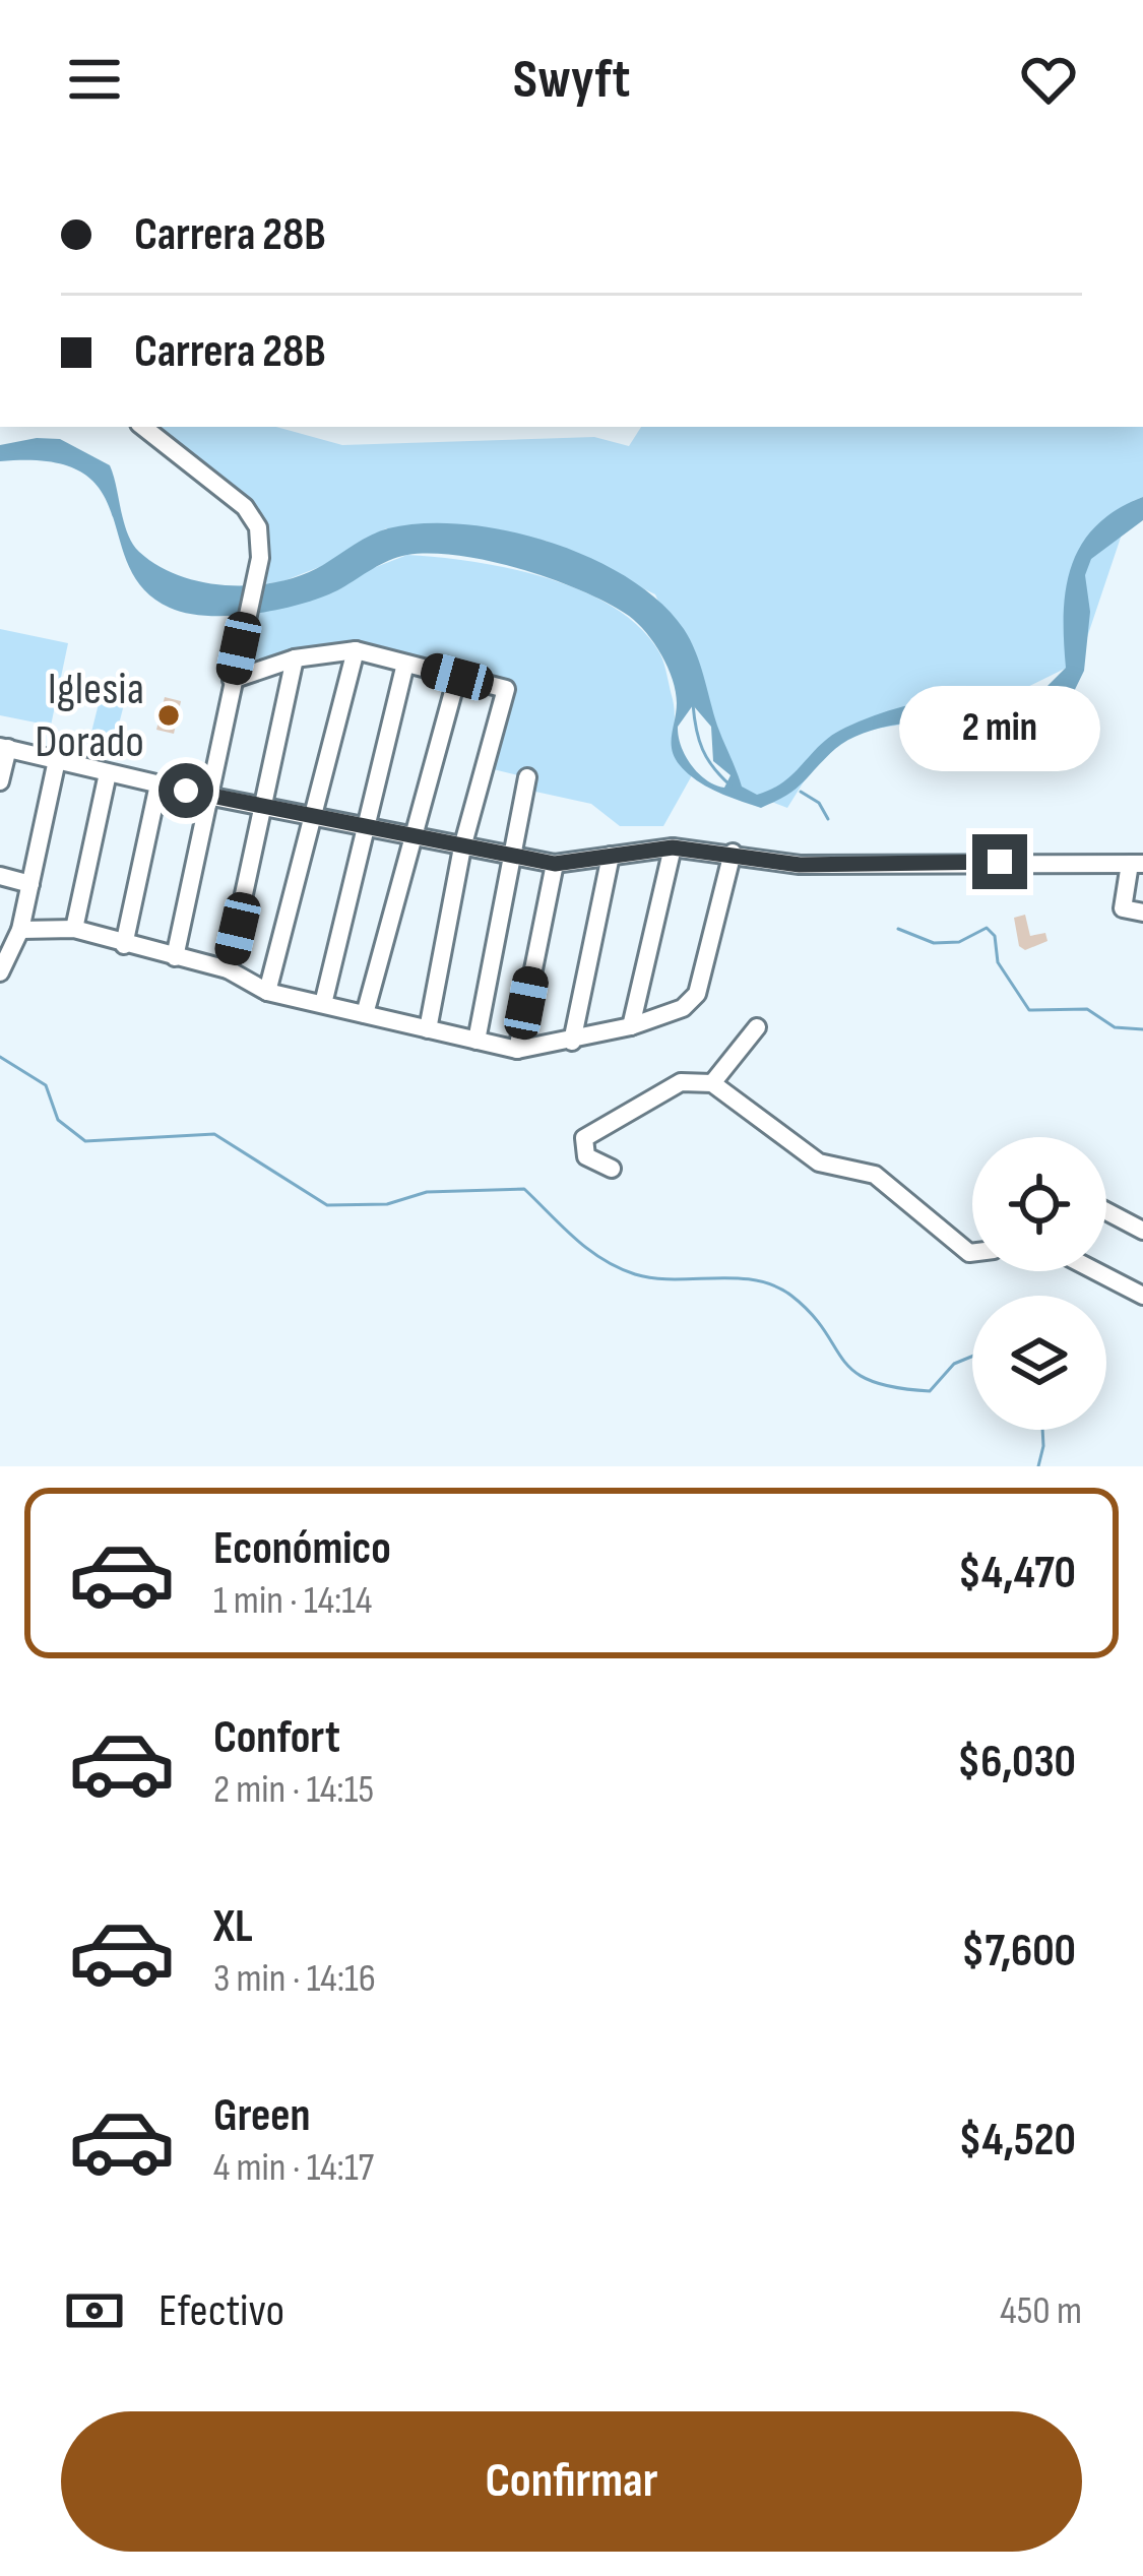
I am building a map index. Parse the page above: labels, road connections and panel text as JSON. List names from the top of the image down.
{
  "places": ["Iglesia Dorado"],
  "page": {
    "header": "Swyft",
    "banner": ["Carrera 28B", "Carrera 28B"],
    "bubble": "2 min",
    "list": [
      {
        "name": "Económico",
        "note": "1 min · 14:14",
        "value": "$4,470"
      },
      {
        "name": "Confort",
        "note": "2 min · 14:15",
        "value": "$6,030"
      },
      {
        "name": "XL",
        "note": "3 min · 14:16",
        "value": "$7,600"
      },
      {
        "name": "Green",
        "note": "4 min · 14:17",
        "value": "$4,520"
      }
    ],
    "pay": ["Efectivo", "450 m"],
    "buttons": "Confirmar"
  }
}
